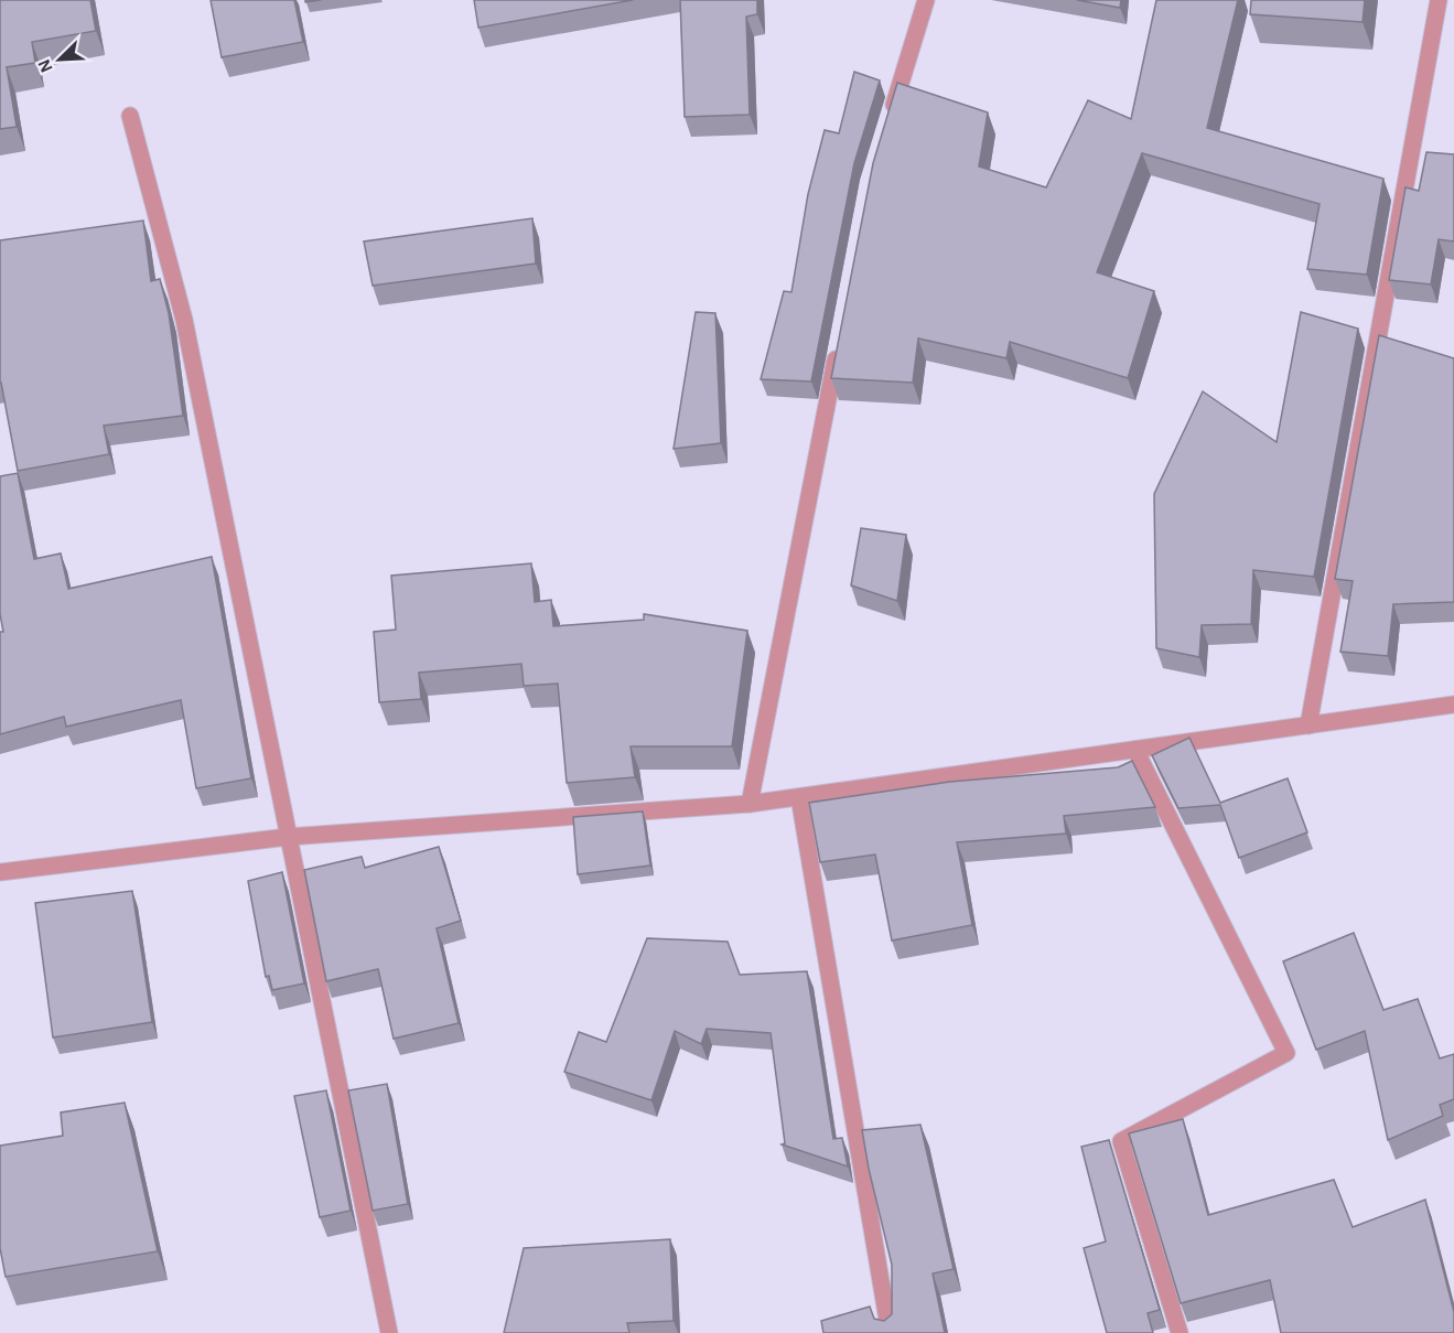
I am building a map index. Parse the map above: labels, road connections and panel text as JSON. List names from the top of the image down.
{
  "north": "bottom left"
}
